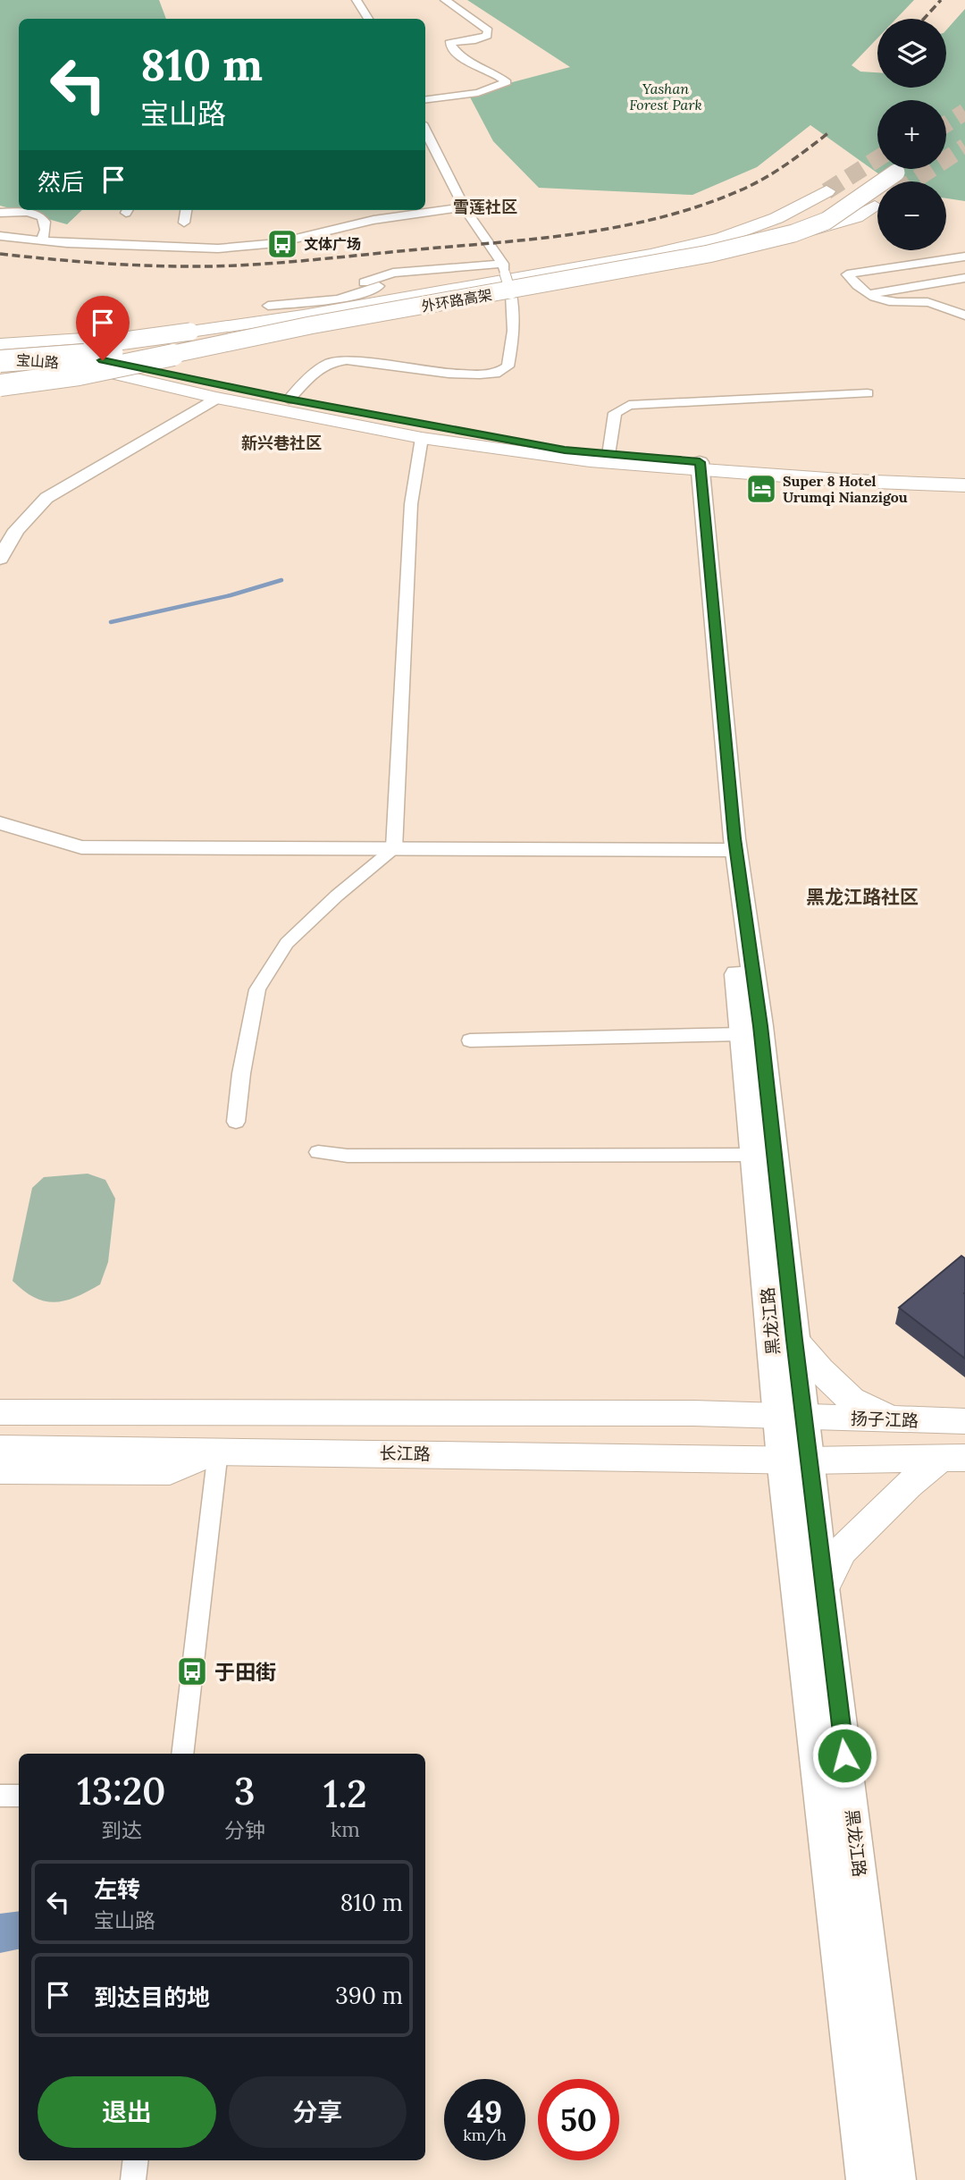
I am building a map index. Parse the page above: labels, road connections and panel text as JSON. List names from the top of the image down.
{
  "streets": {
    "highway": ["外环路高架"],
    "main road": [
      "宝山路",
      "黑龙江路",
      "扬子江路",
      "长江路"
    ]
  },
  "crossings": [
    ["宝山路", "黑龙江路"],
    ["黑龙江路", "扬子江路"],
    ["黑龙江路", "长江路"]
  ],
  "districts": ["雪莲社区", "新兴巷社区", "黑龙江路社区"],
  "parks": ["Yashan Forest Park"],
  "places": {
    "bus stop": ["文体广场", "于田街"],
    "hotel": ["Super 8 Hotel Urumqi Nianzigou"]
  },
  "page": {
    "map_buttons": ["+", "−"],
    "turn": ["810 m", "宝山路"],
    "then": "然后",
    "eta": [
      "13:20",
      "到达",
      "3",
      "分钟",
      "1.2",
      "km"
    ],
    "list": [
      {
        "name": "左转",
        "note": "宝山路",
        "value": "810 m"
      },
      {
        "name": "到达目的地",
        "value": "390 m"
      }
    ],
    "buttons": ["退出", "分享"],
    "speed": "49 km/h",
    "limit": "50"
  }
}
